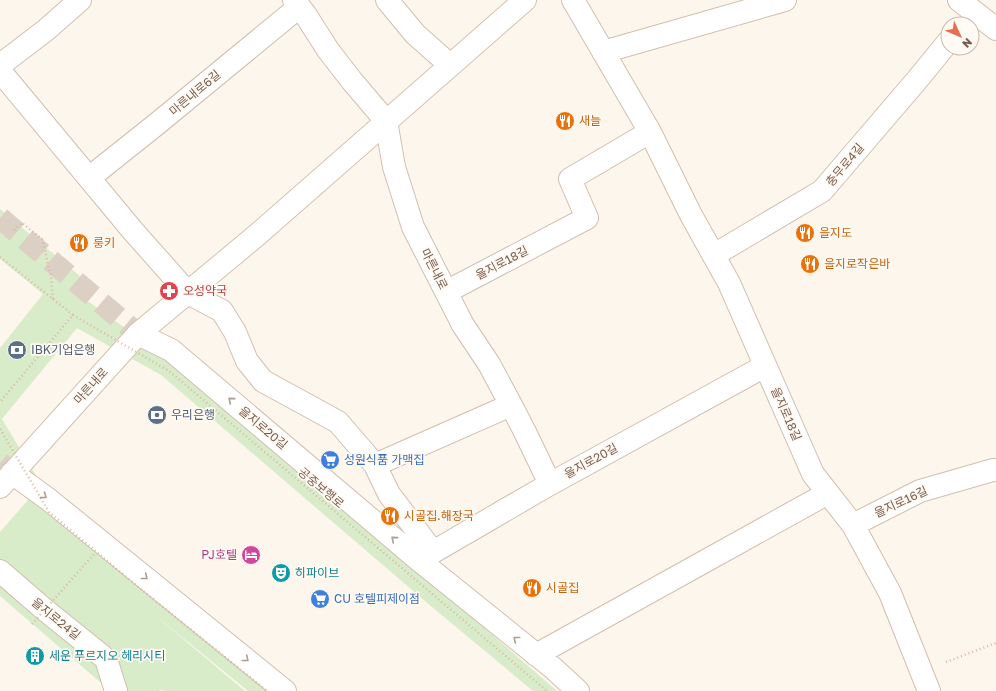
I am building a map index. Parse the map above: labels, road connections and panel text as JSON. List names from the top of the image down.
{
  "streets": {
    "street": [
      "마른내로6길",
      "충무로4길",
      "을지로18길",
      "마른내로",
      "을지로20길",
      "을지로16길",
      "을지로24길"
    ],
    "path": ["공중보행로"]
  },
  "crossings": [
    ["마른내로6길", "마른내로"],
    ["충무로4길", "을지로18길"],
    ["을지로18길", "마른내로"],
    ["을지로18길", "을지로20길"],
    ["을지로18길", "을지로16길"],
    ["마른내로", "을지로20길"]
  ],
  "places": {
    "restaurant": [
      "새늘",
      "을지도",
      "룽키",
      "을지로작은바",
      "시골집.해장국",
      "시골집"
    ],
    "pharmacy": ["오성약국"],
    "bank": ["IBK기업은행", "우리은행"],
    "supermarket": ["성원식품 가맥집", "CU 호텔피제이점"],
    "hotel": ["PJ호텔"],
    "theatre": ["히파이브"],
    "building": ["세운 푸르지오 헤리시티"]
  },
  "north": "bottom right"
}
